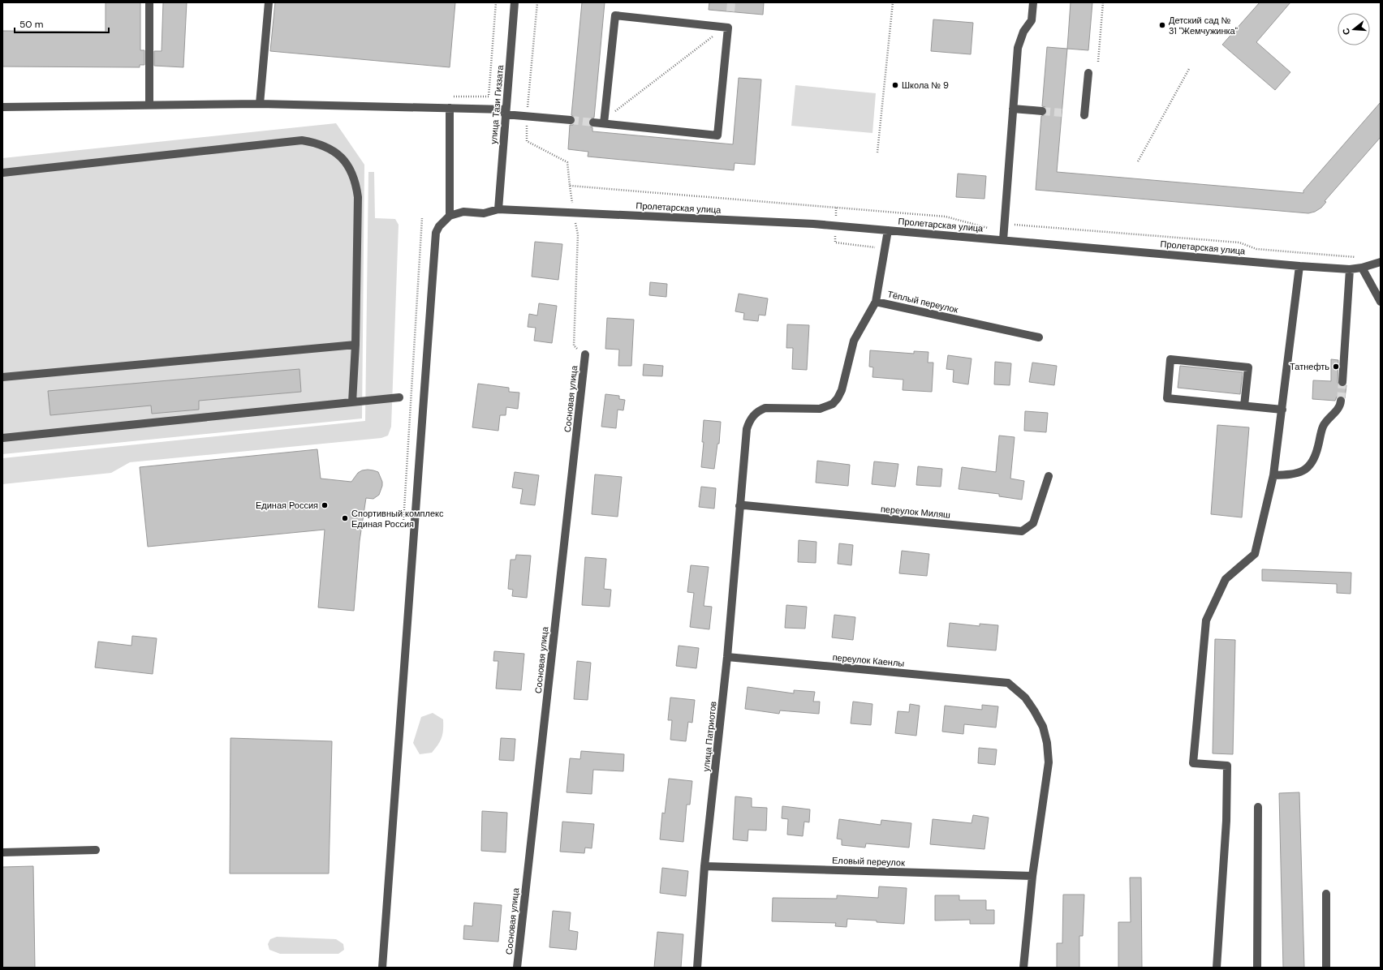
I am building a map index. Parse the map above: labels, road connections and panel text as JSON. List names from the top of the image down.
{
  "streets": {
    "street": [
      "улица Тази Гиззата",
      "Пролетарская улица",
      "Тёплый переулок",
      "Сосновая улица",
      "переулок Миляш",
      "переулок Каенлы",
      "улица Патриотов",
      "Еловый переулок"
    ]
  },
  "crossings": [
    ["улица Тази Гиззата", "Пролетарская улица"],
    ["Тёплый переулок", "переулок Миляш"],
    ["Тёплый переулок", "улица Патриотов"],
    ["переулок Миляш", "улица Патриотов"],
    ["переулок Каенлы", "улица Патриотов"],
    ["переулок Каенлы", "Еловый переулок"],
    ["улица Патриотов", "Еловый переулок"]
  ],
  "places": [
    "Детский сад № 31 \"Жемчужинка\"",
    "Школа № 9",
    "Татнефть",
    "Единая Россия",
    "Спортивный комплекс Единая Россия"
  ],
  "scale_bar": "50 m",
  "north": "left"
}
